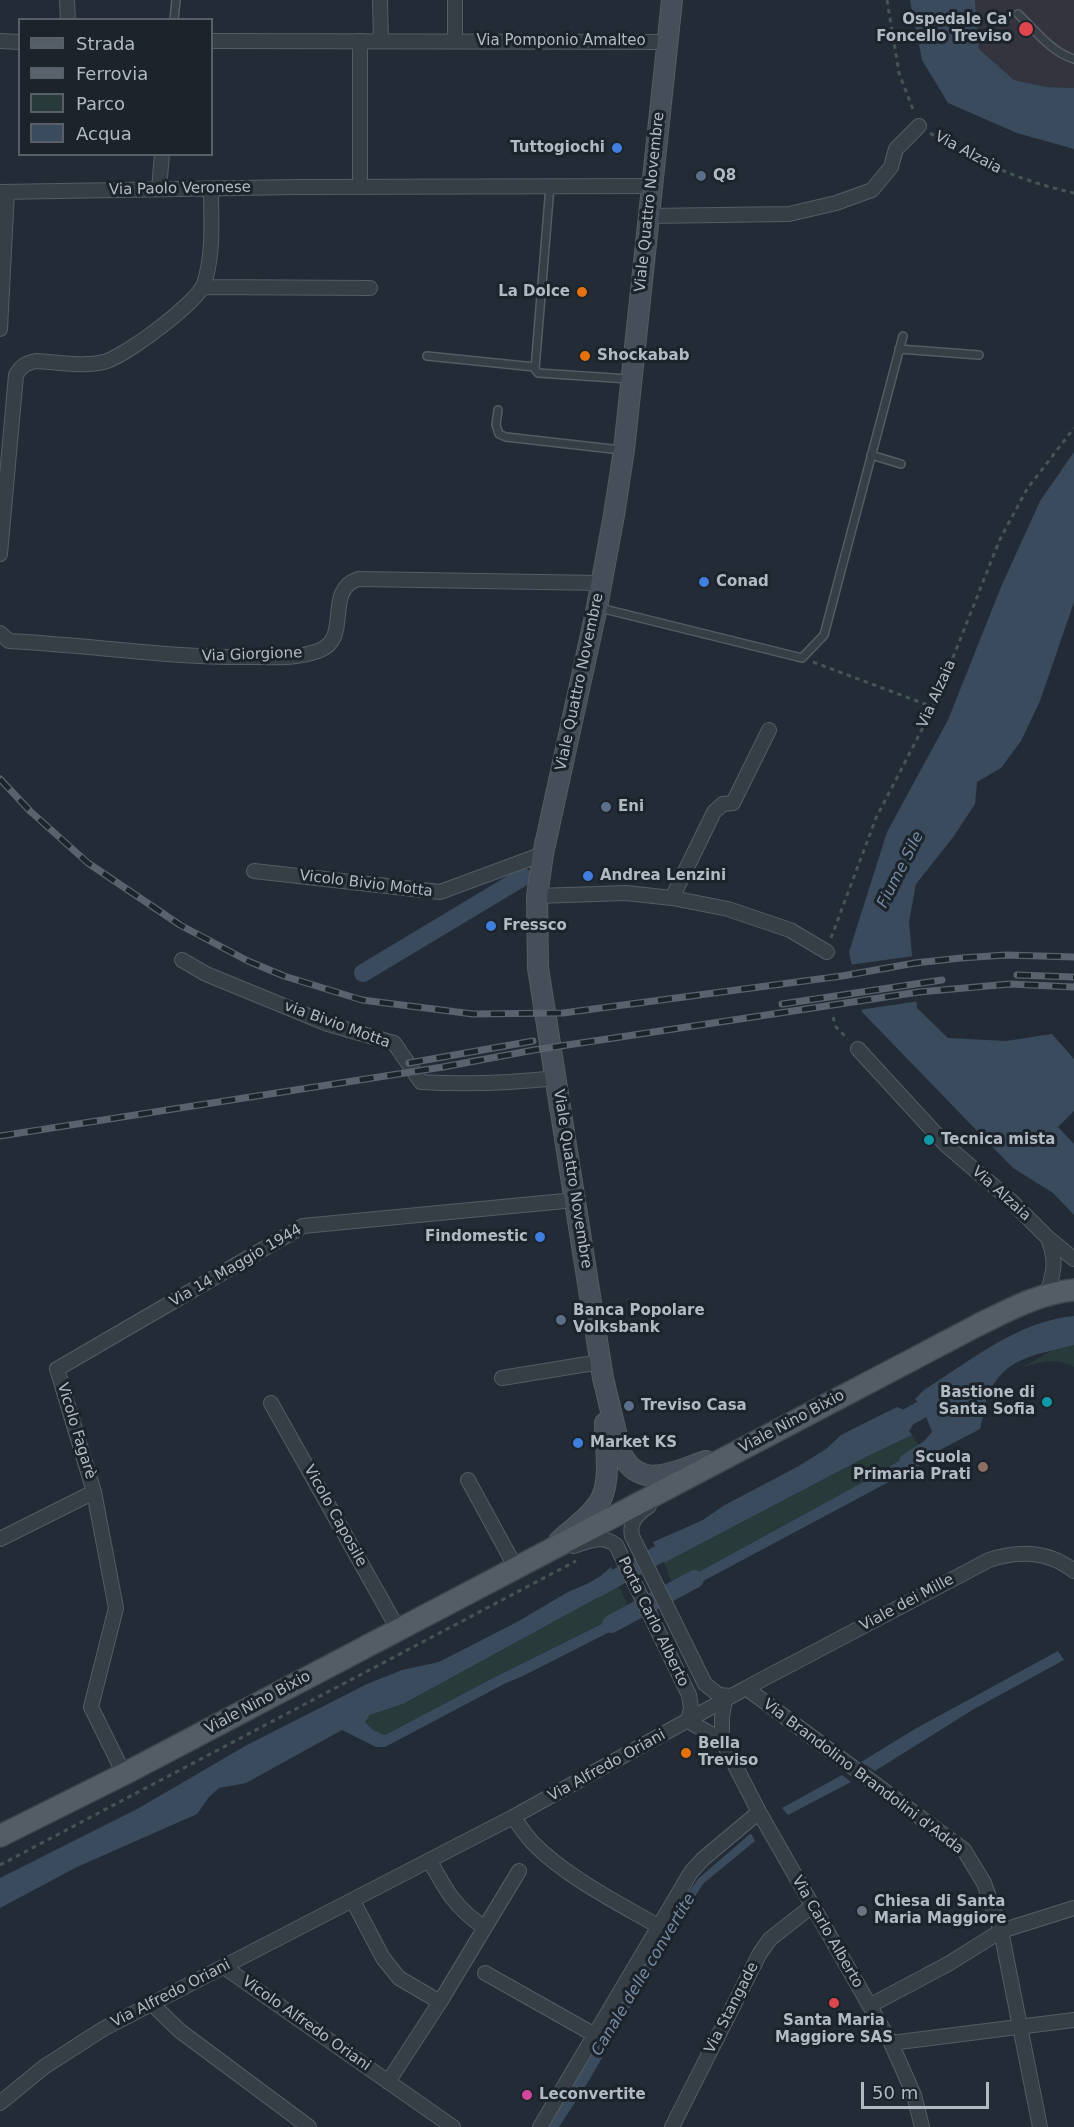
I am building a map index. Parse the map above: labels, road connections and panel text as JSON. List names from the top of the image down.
{
  "streets": {
    "main road": ["Viale Quattro Novembre", "Viale Nino Bixio"],
    "street": [
      "Via Pomponio Amalteo",
      "Via Alzaia",
      "Via Paolo Veronese",
      "Via Giorgione",
      "Vicolo Bivio Motta",
      "via Bivio Motta",
      "Via 14 Maggio 1944",
      "Vicolo Fagarè",
      "Vicolo Caposile",
      "Viale dei Mille",
      "Porta Carlo Alberto",
      "Via Alfredo Oriani",
      "Via Brandolino Brandolini d'Adda",
      "Via Carlo Alberto",
      "Via Stangade",
      "Vicolo Alfredo Oriani"
    ]
  },
  "crossings": [
    ["Via Pomponio Amalteo", "Viale Quattro Novembre"],
    ["Via Paolo Veronese", "Viale Quattro Novembre"],
    ["Viale Quattro Novembre", "Via Giorgione"],
    ["Viale Quattro Novembre", "Vicolo Bivio Motta"],
    ["Viale Quattro Novembre", "via Bivio Motta"],
    ["Viale Quattro Novembre", "Via 14 Maggio 1944"],
    ["Viale Quattro Novembre", "Viale Nino Bixio"],
    ["Via 14 Maggio 1944", "Vicolo Fagarè"],
    ["Viale Nino Bixio", "Vicolo Fagarè"],
    ["Viale Nino Bixio", "Vicolo Caposile"],
    ["Viale Nino Bixio", "Porta Carlo Alberto"],
    ["Viale dei Mille", "Via Brandolino Brandolini d'Adda"],
    ["Porta Carlo Alberto", "Via Alfredo Oriani"],
    ["Porta Carlo Alberto", "Via Carlo Alberto"],
    ["Via Alfredo Oriani", "Vicolo Alfredo Oriani"],
    ["Via Carlo Alberto", "Via Stangade"]
  ],
  "water": ["Fiume Sile", "Canale delle convertite"],
  "places": [
    "Ospedale Ca' Foncello Treviso",
    "Tuttogiochi",
    "Q8",
    "La Dolce",
    "Shockabab",
    "Conad",
    "Eni",
    "Andrea Lenzini",
    "Fressco",
    "Tecnica mista",
    "Findomestic",
    "Banca Popolare Volksbank",
    "Bastione di Santa Sofia",
    "Treviso Casa",
    "Market KS",
    "Scuola Primaria Prati",
    "Bella Treviso",
    "Chiesa di Santa Maria Maggiore",
    "Santa Maria Maggiore SAS",
    "Leconvertite"
  ],
  "legend": [
    "Strada",
    "Ferrovia",
    "Parco",
    "Acqua"
  ],
  "scale_bar": "50 m"
}
